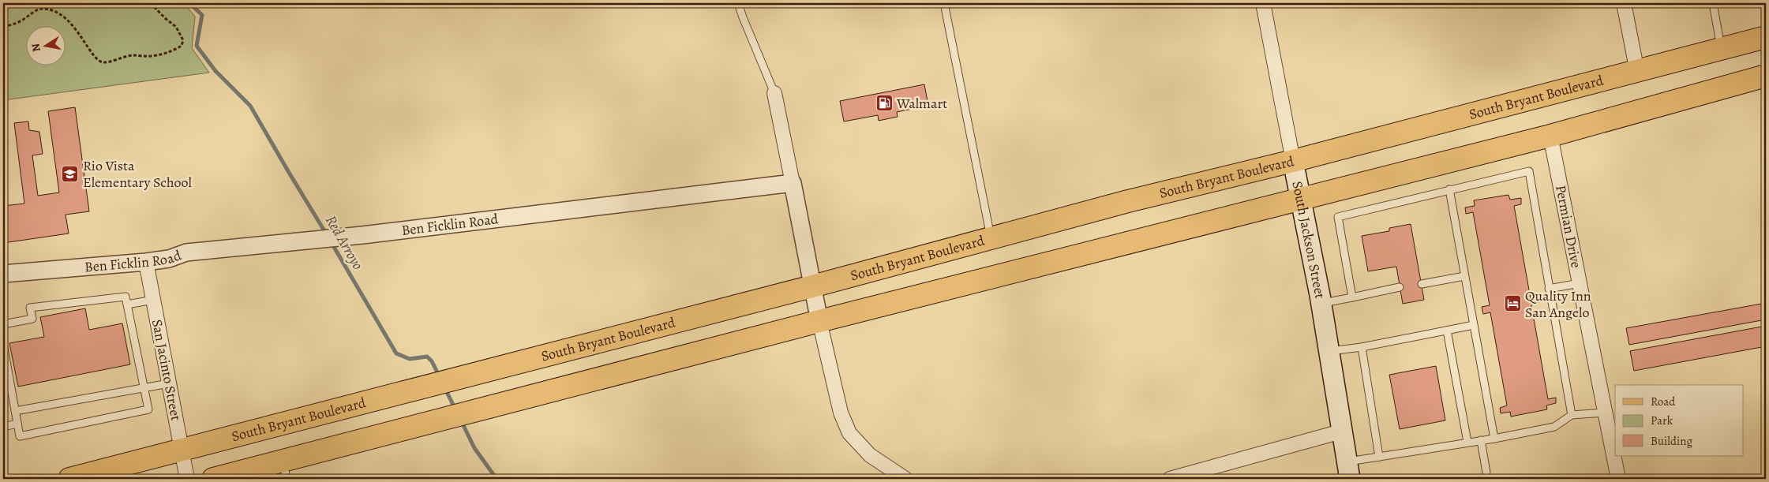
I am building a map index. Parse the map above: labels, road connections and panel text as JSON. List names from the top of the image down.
{
  "streets": {
    "main road": ["South Bryant Boulevard", "South Jackson Street"],
    "street": ["Ben Ficklin Road", "Permian Drive", "San Jacinto Street"]
  },
  "crossings": [
    ["South Bryant Boulevard", "South Jackson Street"],
    ["South Bryant Boulevard", "San Jacinto Street"],
    ["Ben Ficklin Road", "San Jacinto Street"]
  ],
  "water": ["Red Arroyo"],
  "places": {
    "fuel station": ["Walmart"],
    "school or university": ["Rio Vista Elementary School"],
    "hotel": ["Quality Inn San Angelo"]
  },
  "legend": ["Road", "Park", "Building"],
  "north": "left"
}
